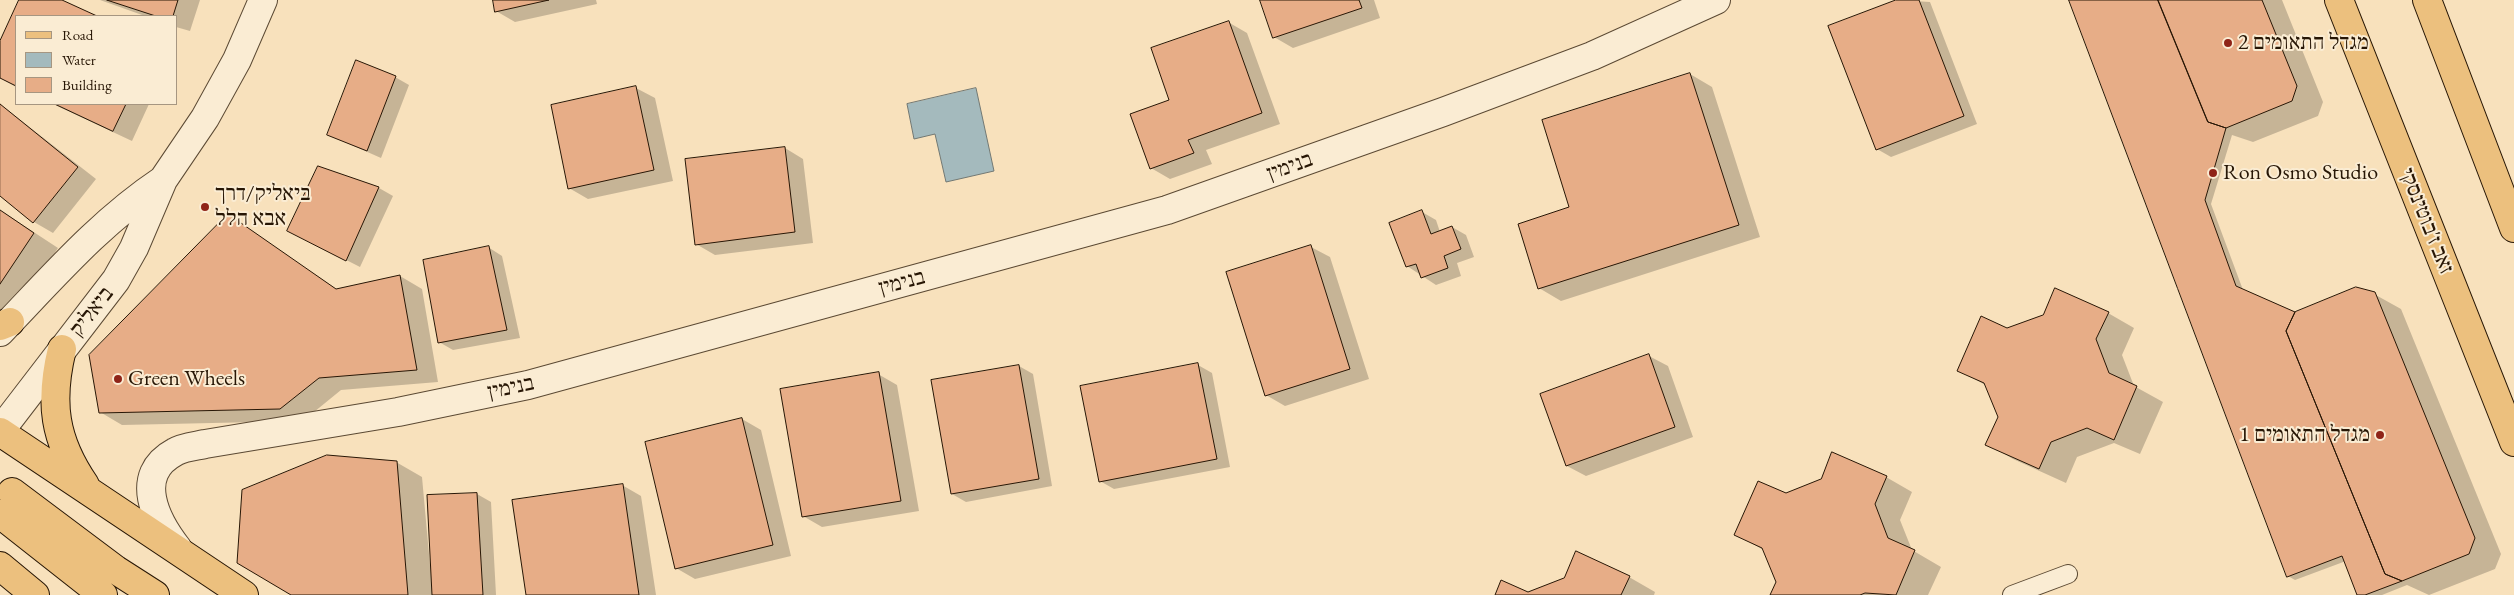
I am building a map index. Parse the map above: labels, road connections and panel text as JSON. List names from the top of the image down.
{
  "streets": {
    "main road": ["זאב ז'בוטינסקי"],
    "street": ["בנימין", "ביאליק"]
  },
  "places": [
    "מגדל התאומים 2",
    "Ron Osmo Studio",
    "ביאליק/דרך אבא הלל",
    "Green Wheels",
    "מגדל התאומים 1"
  ],
  "legend": ["Road", "Water", "Building"]
}
